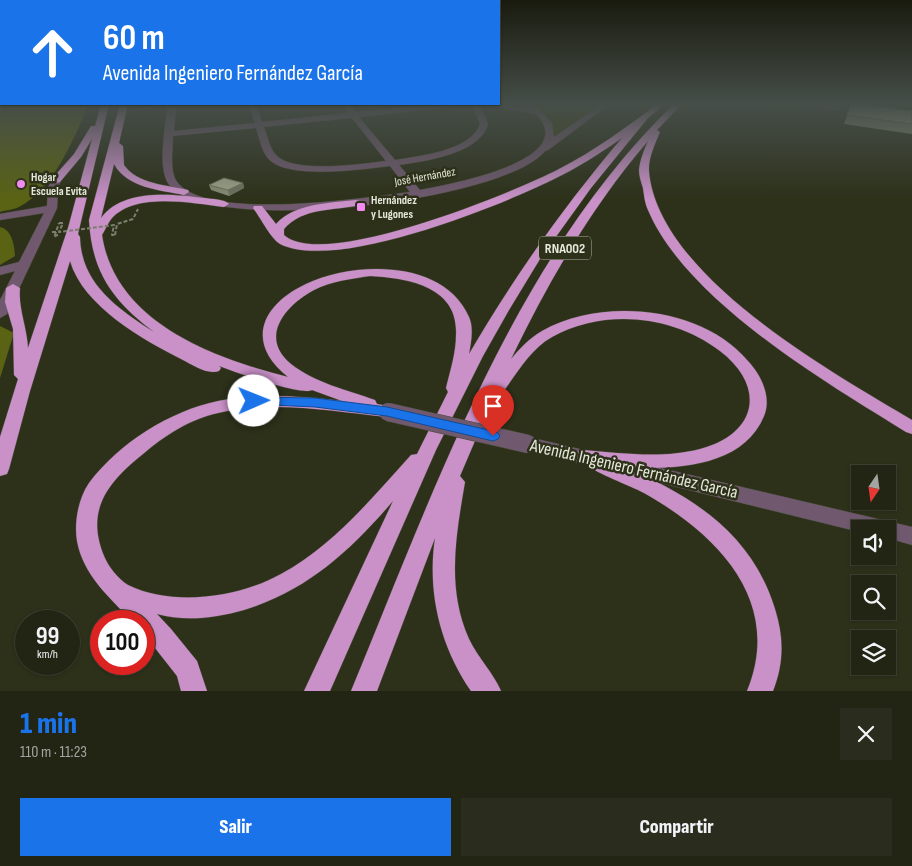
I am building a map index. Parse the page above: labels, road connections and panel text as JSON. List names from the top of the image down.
{
  "streets": {
    "highway": ["RNA002"],
    "street": ["José Hernández", "Avenida Ingeniero Fernández García"]
  },
  "places": {
    "other": ["Hogar Escuela Evita"],
    "transit": ["Hernández y Lugones"]
  },
  "north": "bottom",
  "page": {
    "turn": ["60 m", "Avenida Ingeniero Fernández García"],
    "speed": "99 km/h",
    "limit": "100",
    "heading": ["1 min", "110 m · 11:23"],
    "buttons": ["Salir", "Compartir"]
  }
}
